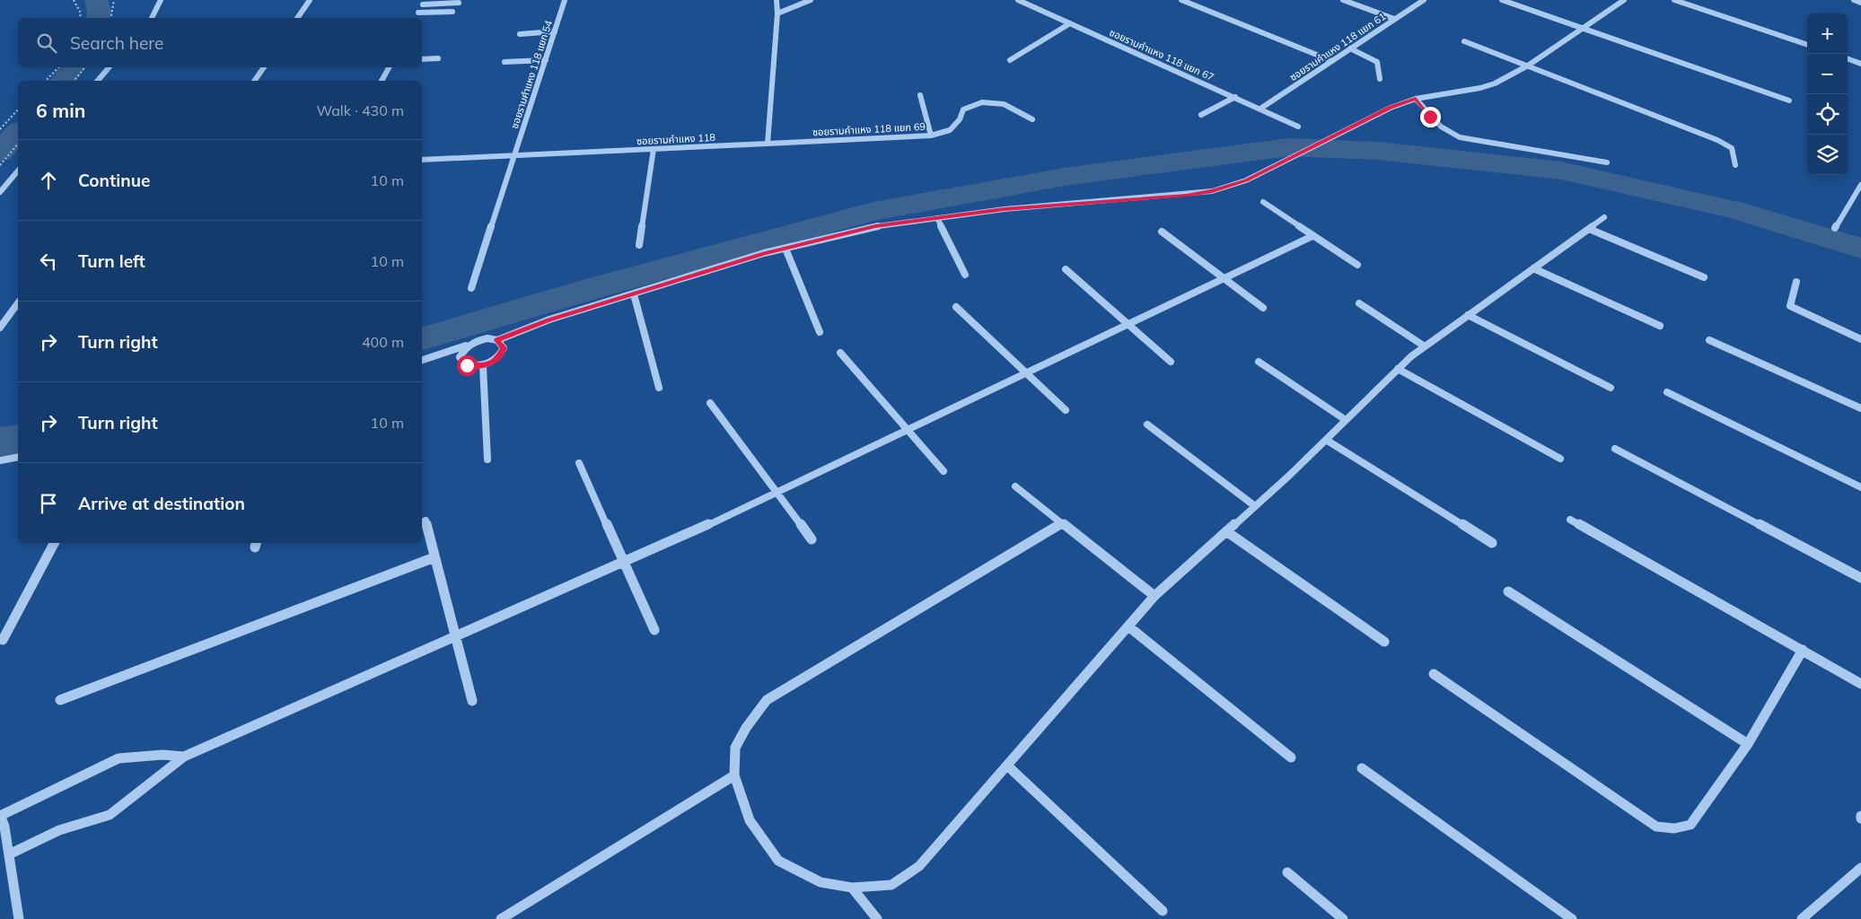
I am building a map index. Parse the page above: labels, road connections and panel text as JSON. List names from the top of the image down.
{
  "streets": {
    "street": [
      "ซอยรามคำแหง 118 แยก 61",
      "ซอยรามคำแหง 118 แยก 67",
      "ซอยรามคำแหง 118 แยก 54",
      "ซอยรามคำแหง 118 แยก 69",
      "ซอยรามคำแหง 118"
    ]
  },
  "crossings": [
    ["ซอยรามคำแหง 118 แยก 61", "ซอยรามคำแหง 118 แยก 67"],
    ["ซอยรามคำแหง 118 แยก 54", "ซอยรามคำแหง 118"],
    ["ซอยรามคำแหง 118 แยก 69", "ซอยรามคำแหง 118"]
  ],
  "page": {
    "map_buttons": ["+", "−"],
    "search": "Search here",
    "heading": ["6 min", "Walk · 430 m"],
    "list": [
      ["Continue", "10 m"],
      ["Turn left", "10 m"],
      ["Turn right", "400 m"],
      ["Turn right", "10 m"],
      "Arrive at destination"
    ]
  }
}
